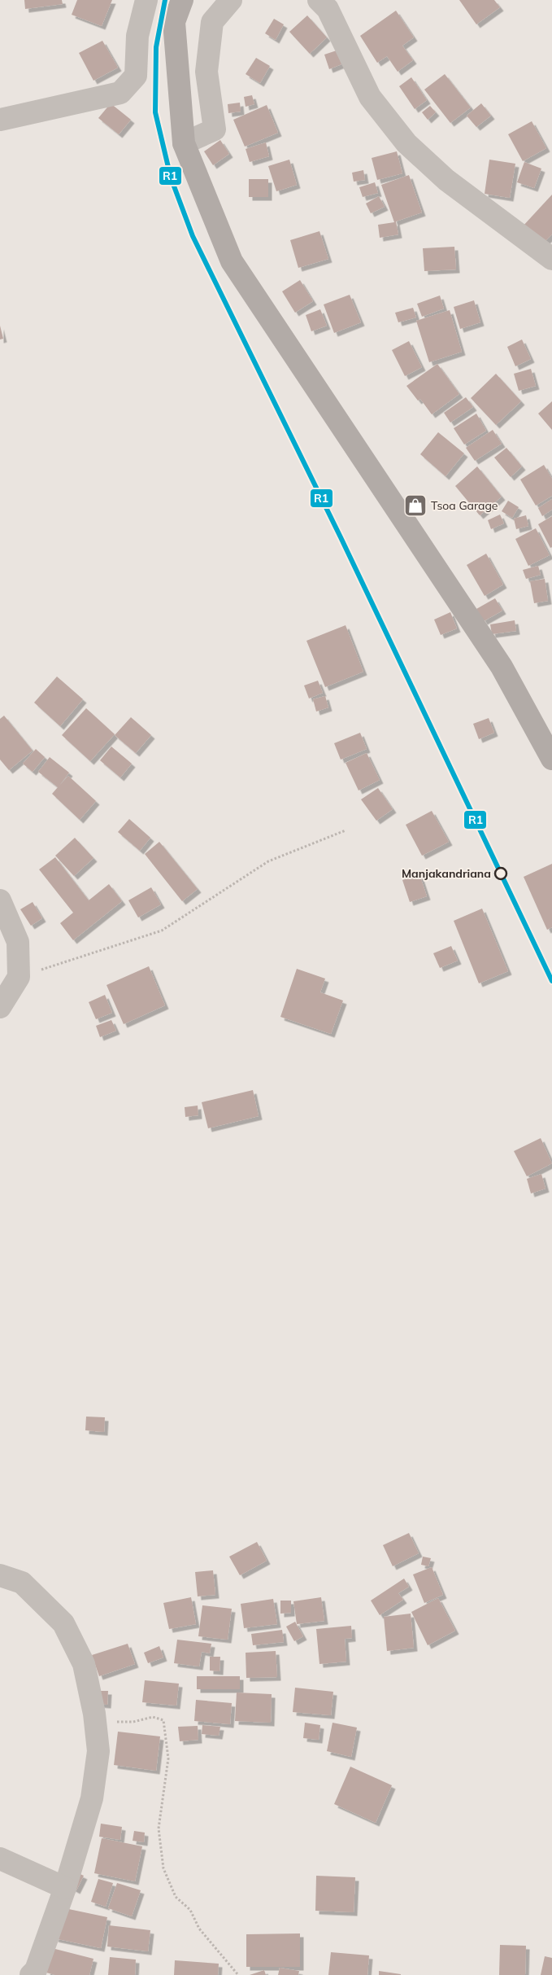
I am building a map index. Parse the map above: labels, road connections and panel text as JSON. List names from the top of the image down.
{
  "places": {
    "shop": ["Tsoa Garage"],
    "other": ["Manjakandriana"]
  },
  "lines": ["transit line R1"]
}
